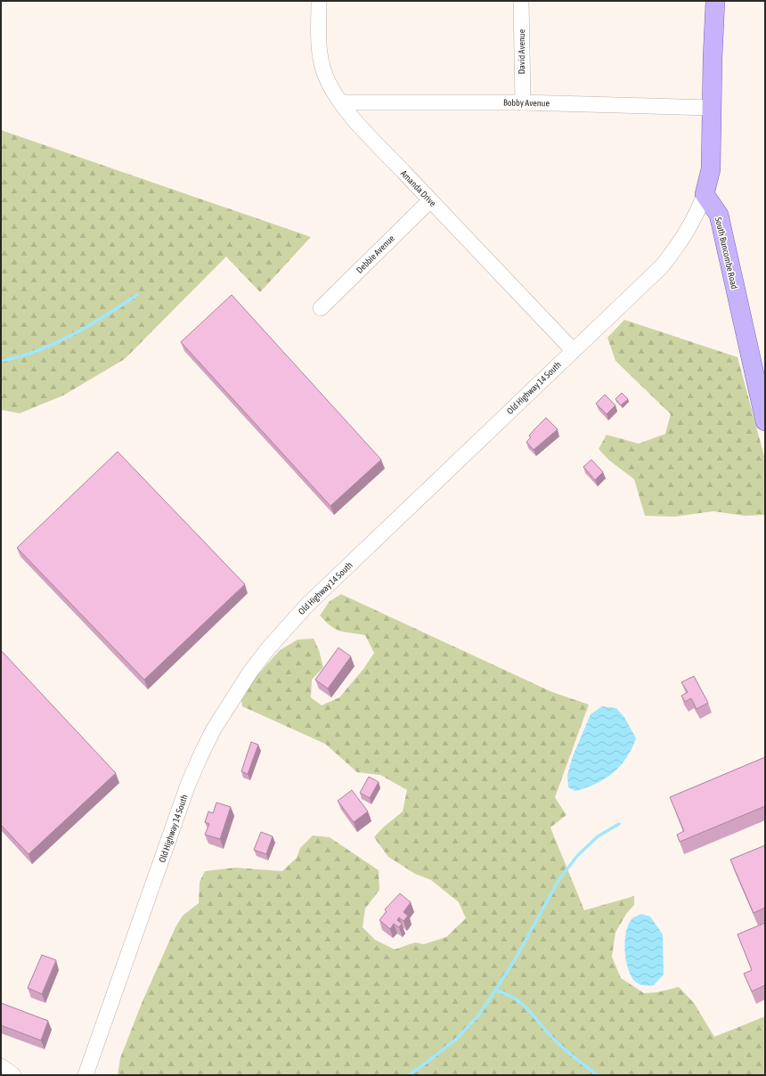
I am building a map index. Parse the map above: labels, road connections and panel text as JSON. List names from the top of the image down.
{
  "streets": {
    "main road": ["South Buncombe Road"],
    "street": [
      "David Avenue",
      "Bobby Avenue",
      "Amanda Drive",
      "Debbie Avenue",
      "Old Highway 14 South"
    ]
  },
  "crossings": [
    ["David Avenue", "Bobby Avenue"],
    ["Bobby Avenue", "Amanda Drive"],
    ["Amanda Drive", "Debbie Avenue"],
    ["Amanda Drive", "Old Highway 14 South"],
    ["South Buncombe Road", "Old Highway 14 South"]
  ]
}
